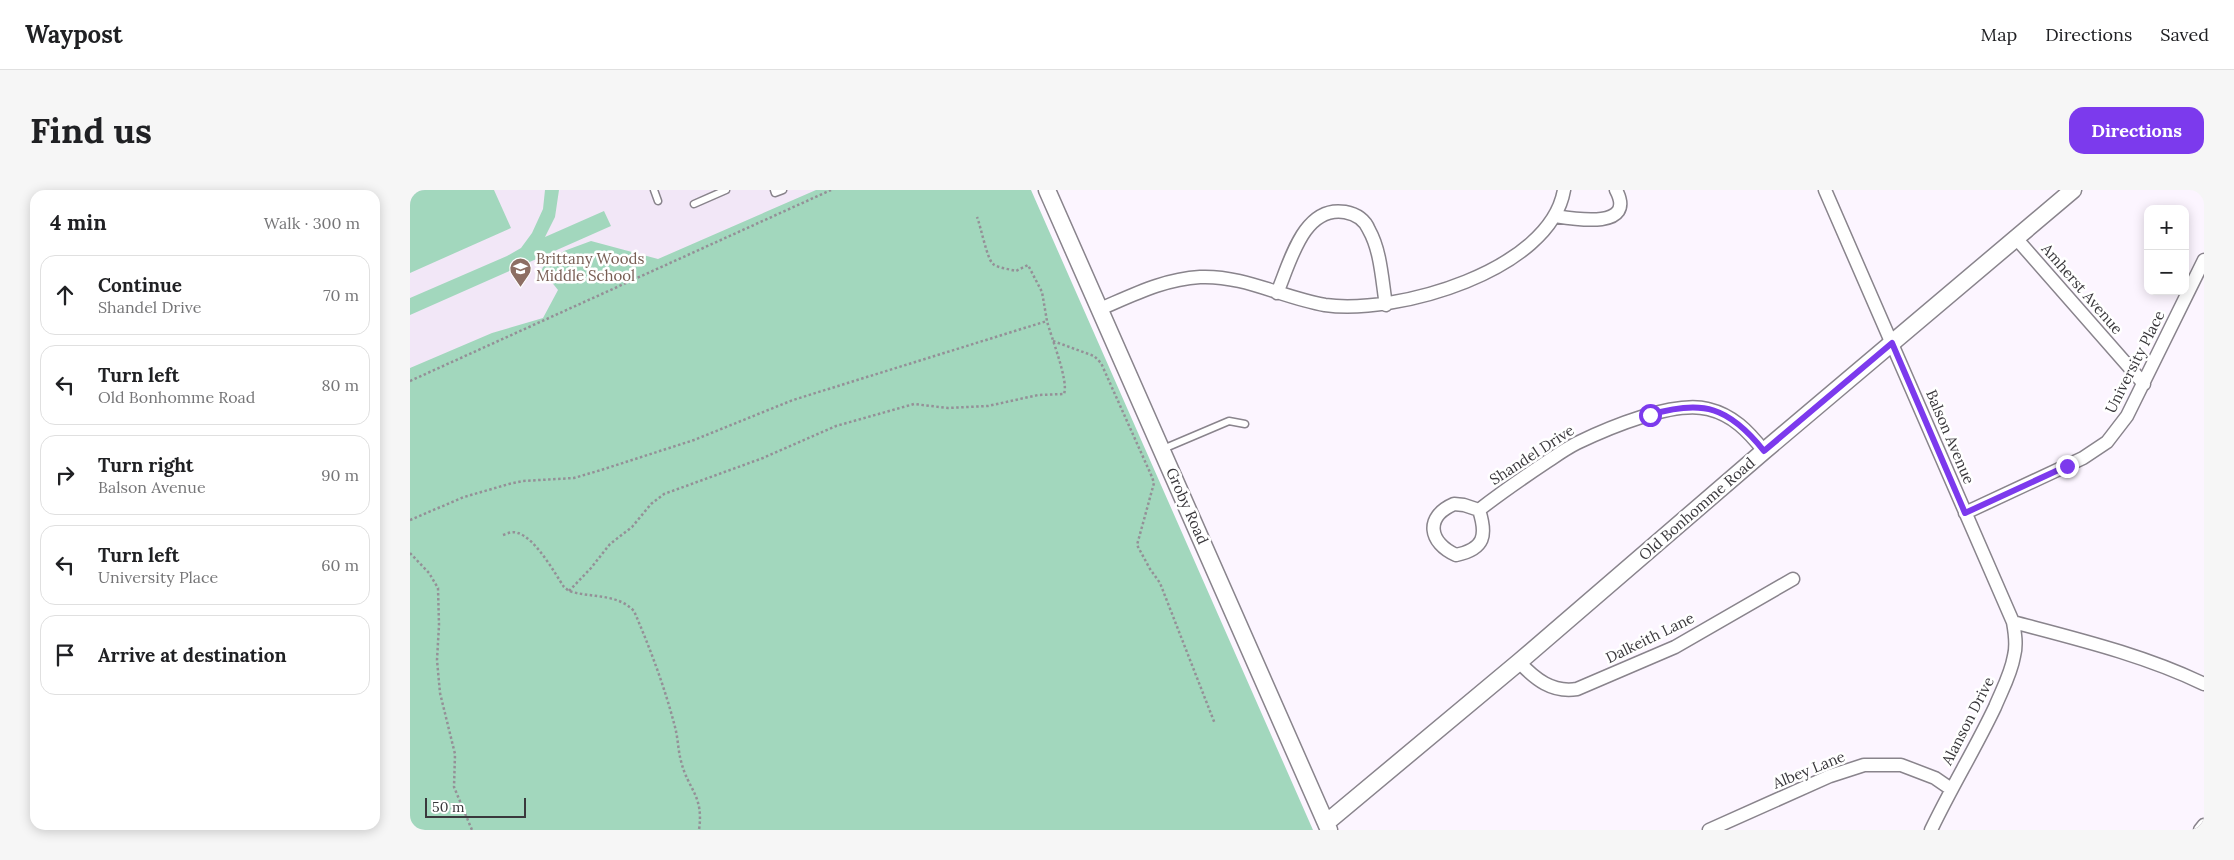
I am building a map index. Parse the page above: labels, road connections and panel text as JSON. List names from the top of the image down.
{
  "streets": {
    "street": [
      "Amherst Avenue",
      "University Place",
      "Balson Avenue",
      "Shandel Drive",
      "Groby Road",
      "Old Bonhomme Road",
      "Dalkeith Lane",
      "Alanson Drive",
      "Albey Lane"
    ]
  },
  "crossings": [
    ["Amherst Avenue", "University Place"],
    ["Amherst Avenue", "Old Bonhomme Road"],
    ["University Place", "Balson Avenue"],
    ["Balson Avenue", "Old Bonhomme Road"],
    ["Balson Avenue", "Alanson Drive"],
    ["Shandel Drive", "Old Bonhomme Road"],
    ["Groby Road", "Old Bonhomme Road"],
    ["Old Bonhomme Road", "Dalkeith Lane"],
    ["Alanson Drive", "Albey Lane"]
  ],
  "places": {
    "school or university": ["Brittany Woods Middle School"]
  },
  "scale_bar": "50 m",
  "page": {
    "header": "Waypost",
    "nav": ["Map", "Directions", "Saved"],
    "buttons": "Directions",
    "title": "Find us",
    "heading": ["4 min", "Walk · 300 m"],
    "map_buttons": ["+", "−"],
    "list": [
      ["Continue", "Shandel Drive", "70 m"],
      ["Turn left", "Old Bonhomme Road", "80 m"],
      ["Turn right", "Balson Avenue", "90 m"],
      ["Turn left", "University Place", "60 m"],
      "Arrive at destination"
    ],
    "scale": "50 m"
  }
}
